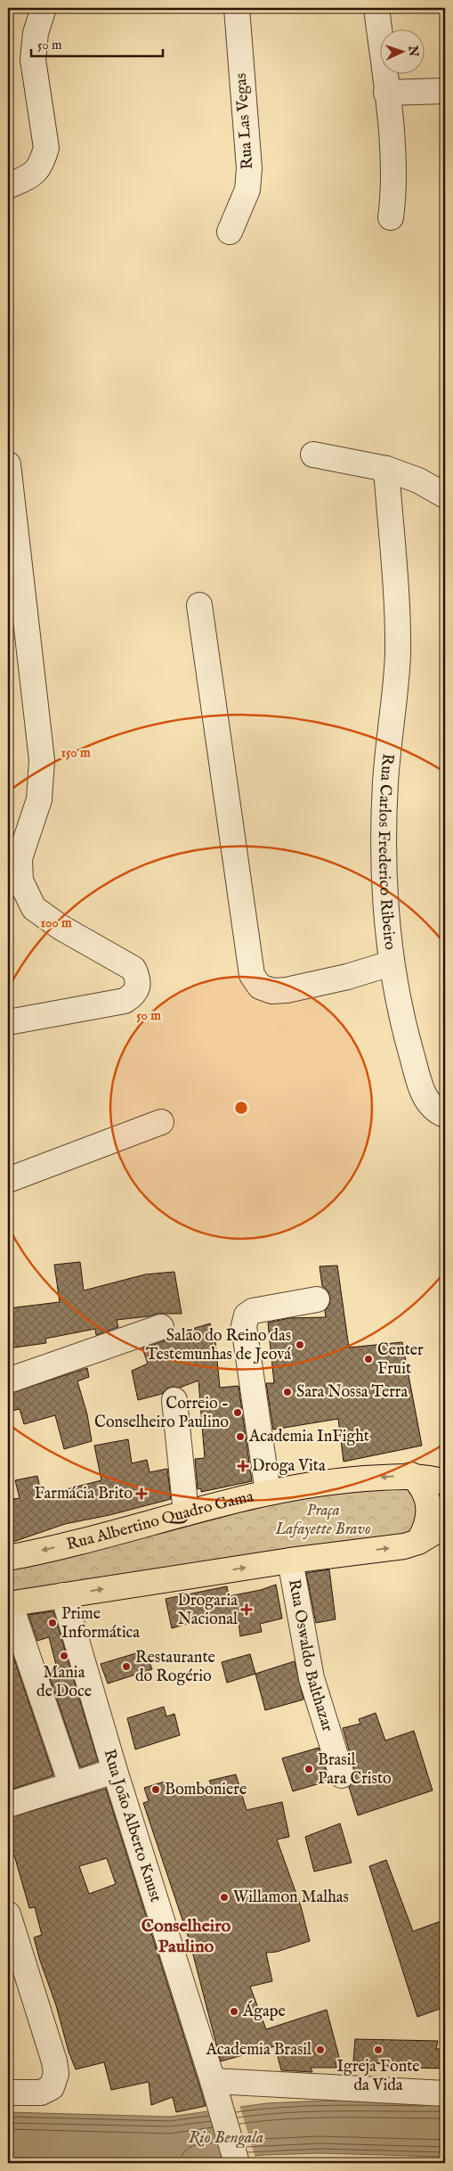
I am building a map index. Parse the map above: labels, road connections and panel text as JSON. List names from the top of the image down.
{
  "streets": {
    "main road": ["Rua Albertino Quadro Gama"],
    "street": [
      "Rua Las Vegas",
      "Rua Carlos Frederico Ribeiro",
      "Rua Oswaldo Balthazar",
      "Rua João Alberto Knust"
    ]
  },
  "districts": ["Conselheiro Paulino"],
  "water": ["Rio Bengala"],
  "parks": ["Praça Lafayette Bravo"],
  "places": {
    "other": [
      "Salão do Reino das Testemunhas de Jeová",
      "Center Fruit",
      "Sara Nossa Terra",
      "Correio - Conselheiro Paulino",
      "Academia InFight",
      "Prime Informática",
      "Mania de Doce",
      "Restaurante do Rogério",
      "Brasil Para Cristo",
      "Bomboniere",
      "Willamon Malhas",
      "Ágape",
      "Academia Brasil",
      "Igreja Fonte da Vida"
    ],
    "health": ["Droga Vita", "Farmácia Brito", "Drogaria Nacional"]
  },
  "scale_bar": "50 m",
  "north": "right",
  "rings": ["150 m", "100 m", "50 m"]
}
